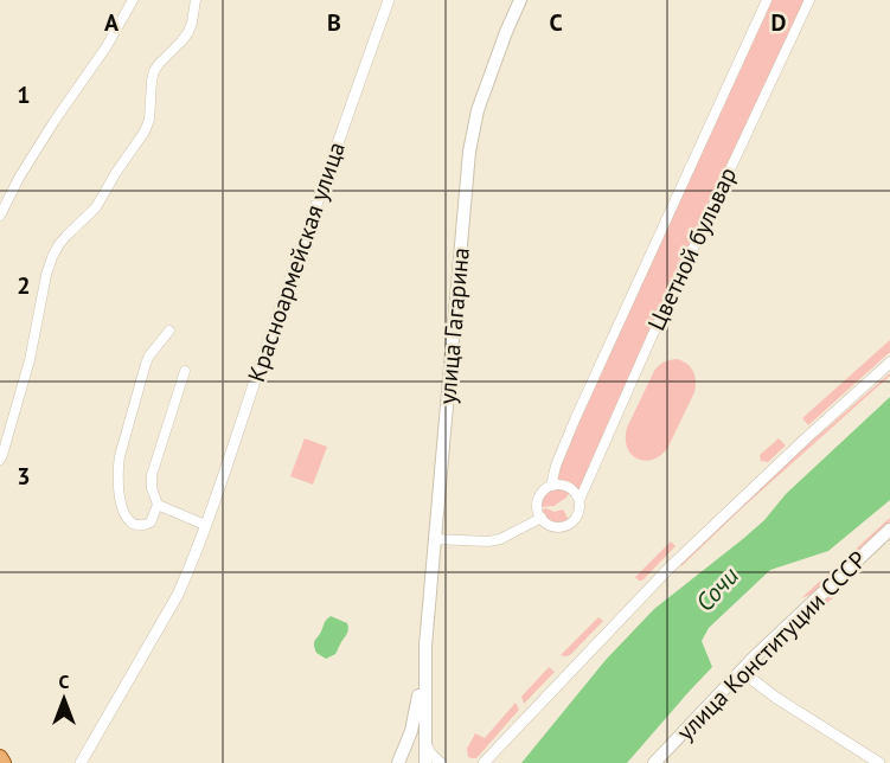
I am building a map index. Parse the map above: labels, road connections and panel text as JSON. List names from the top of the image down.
{
  "streets": {
    "main road": ["улица Гагарина", "улица Конституции СССР"],
    "street": ["Цветной бульвар", "Красноармейская улица"]
  },
  "water": ["Сочи"],
  "north": "top",
  "grid": {
    "columns": [
      "A",
      "B",
      "C",
      "D"
    ],
    "rows": ["1", "2", "3"]
  }
}
